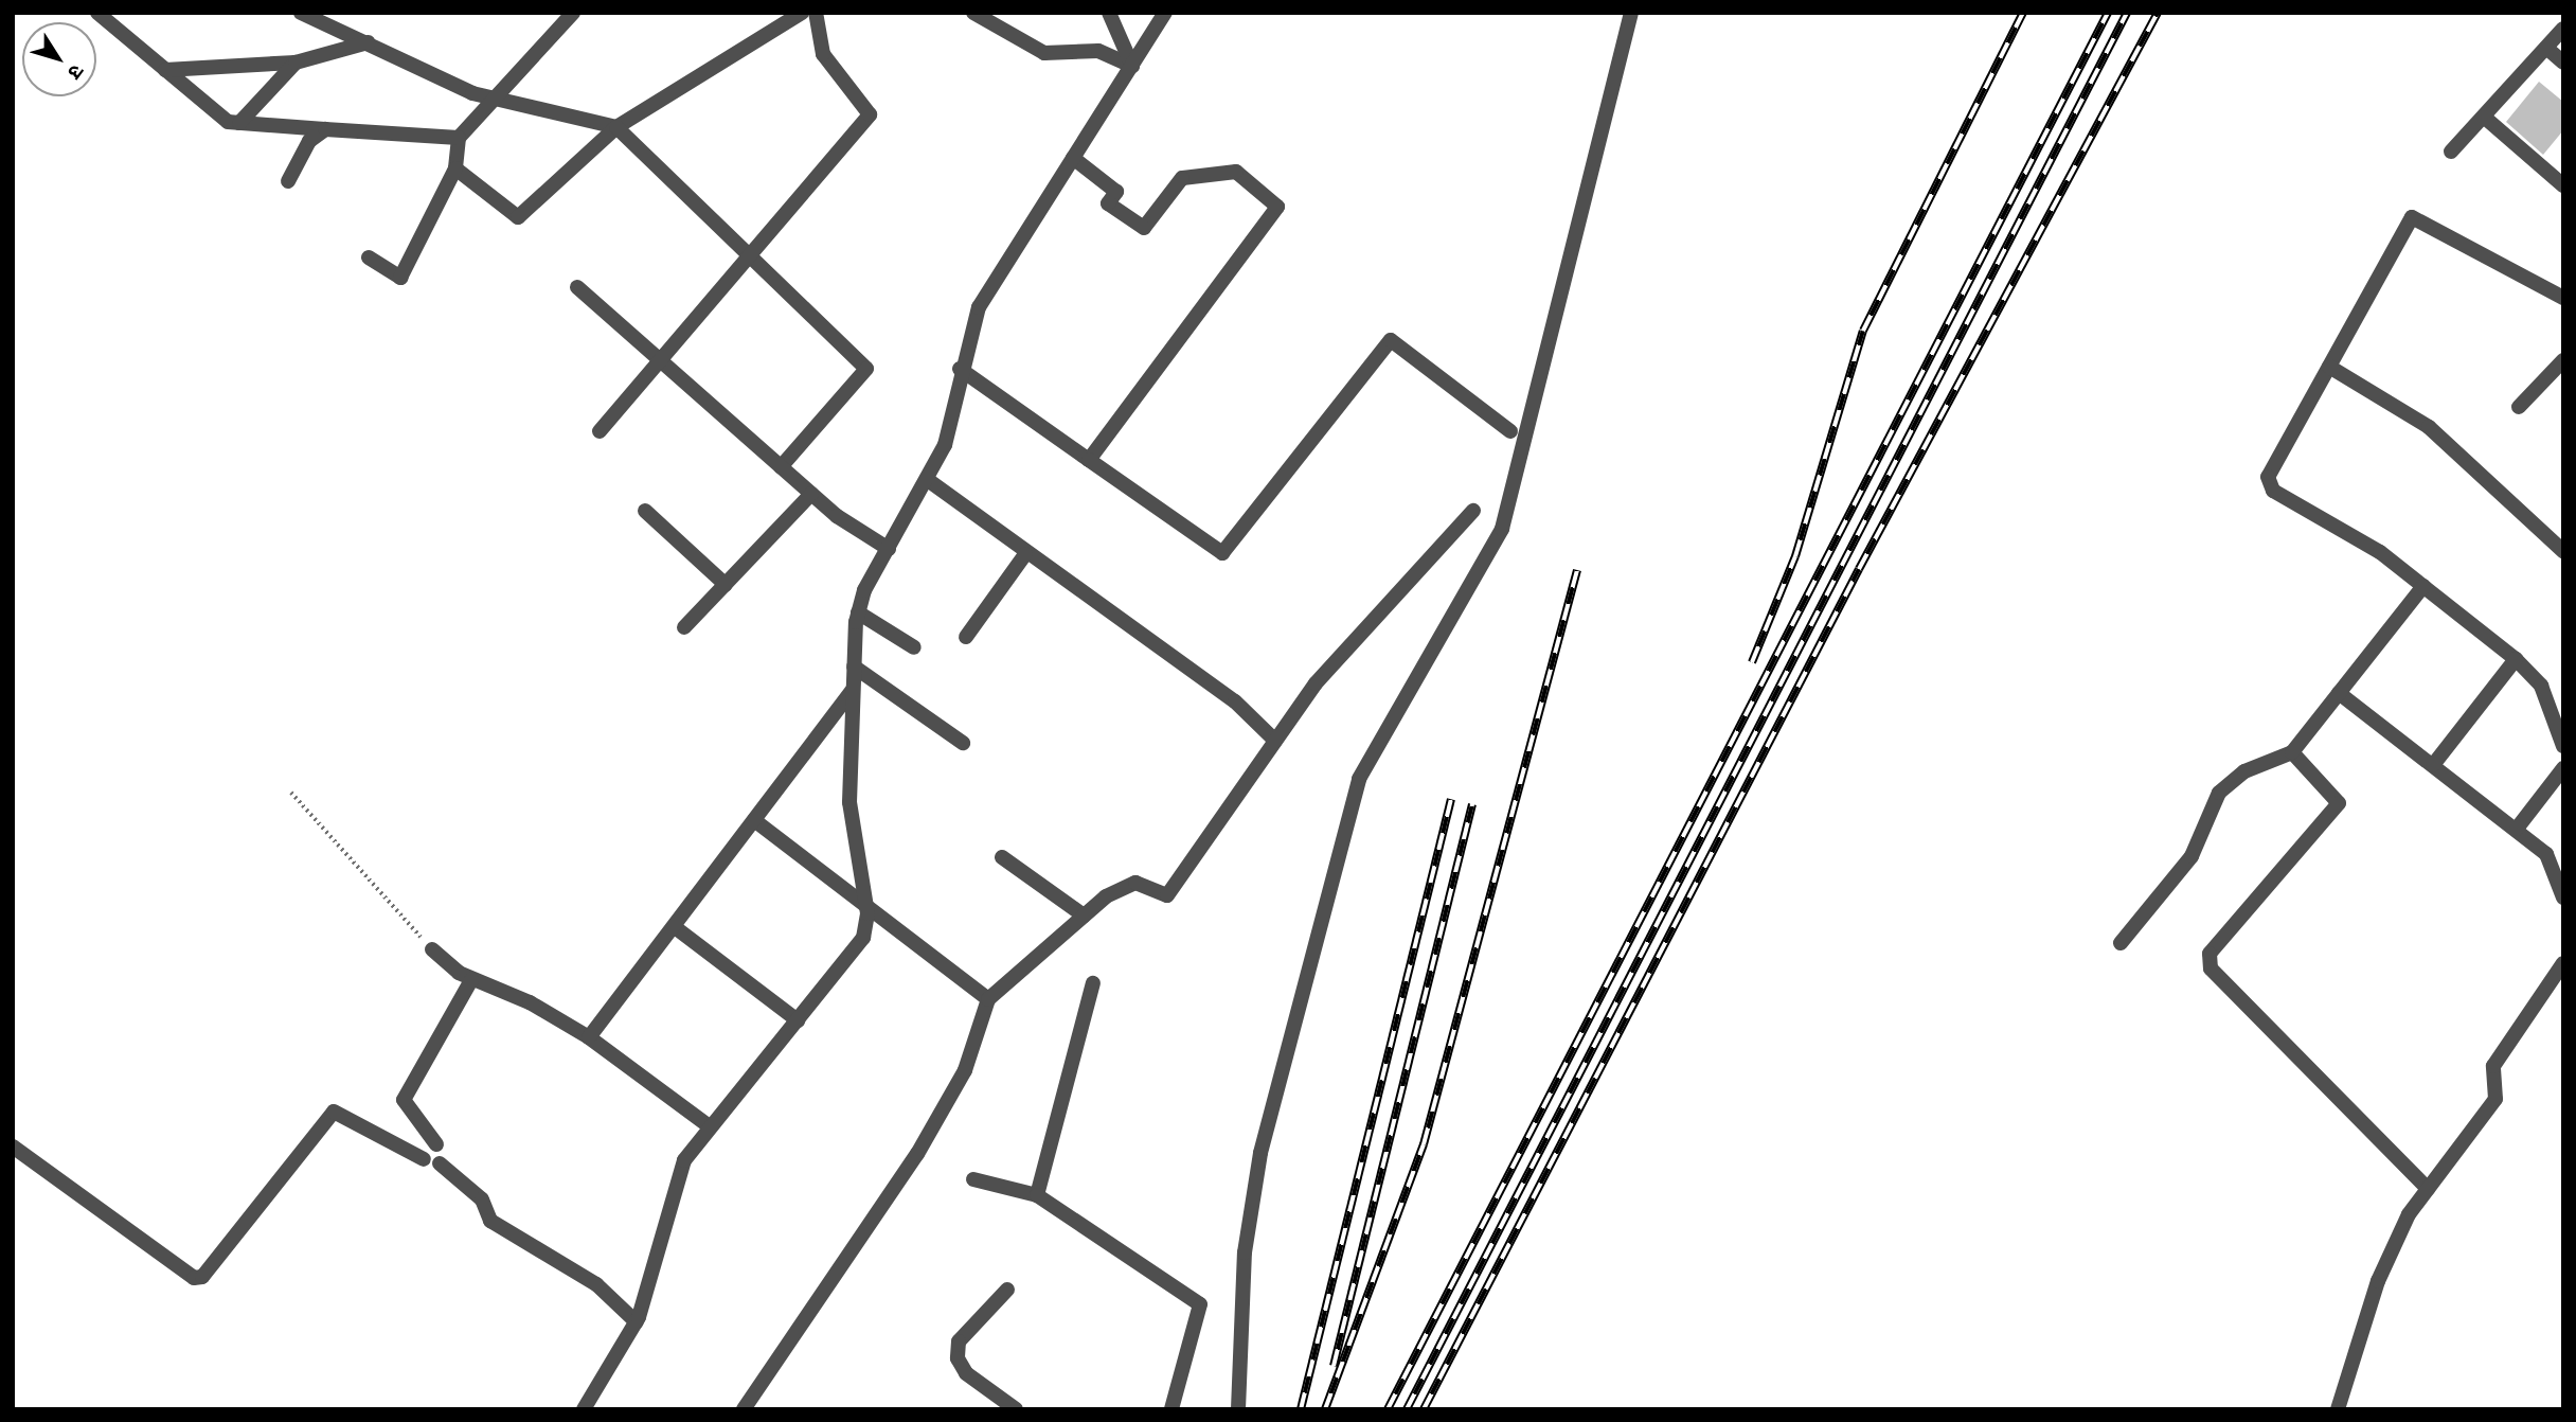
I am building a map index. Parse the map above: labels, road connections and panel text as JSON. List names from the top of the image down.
{
  "north": "bottom right"
}
